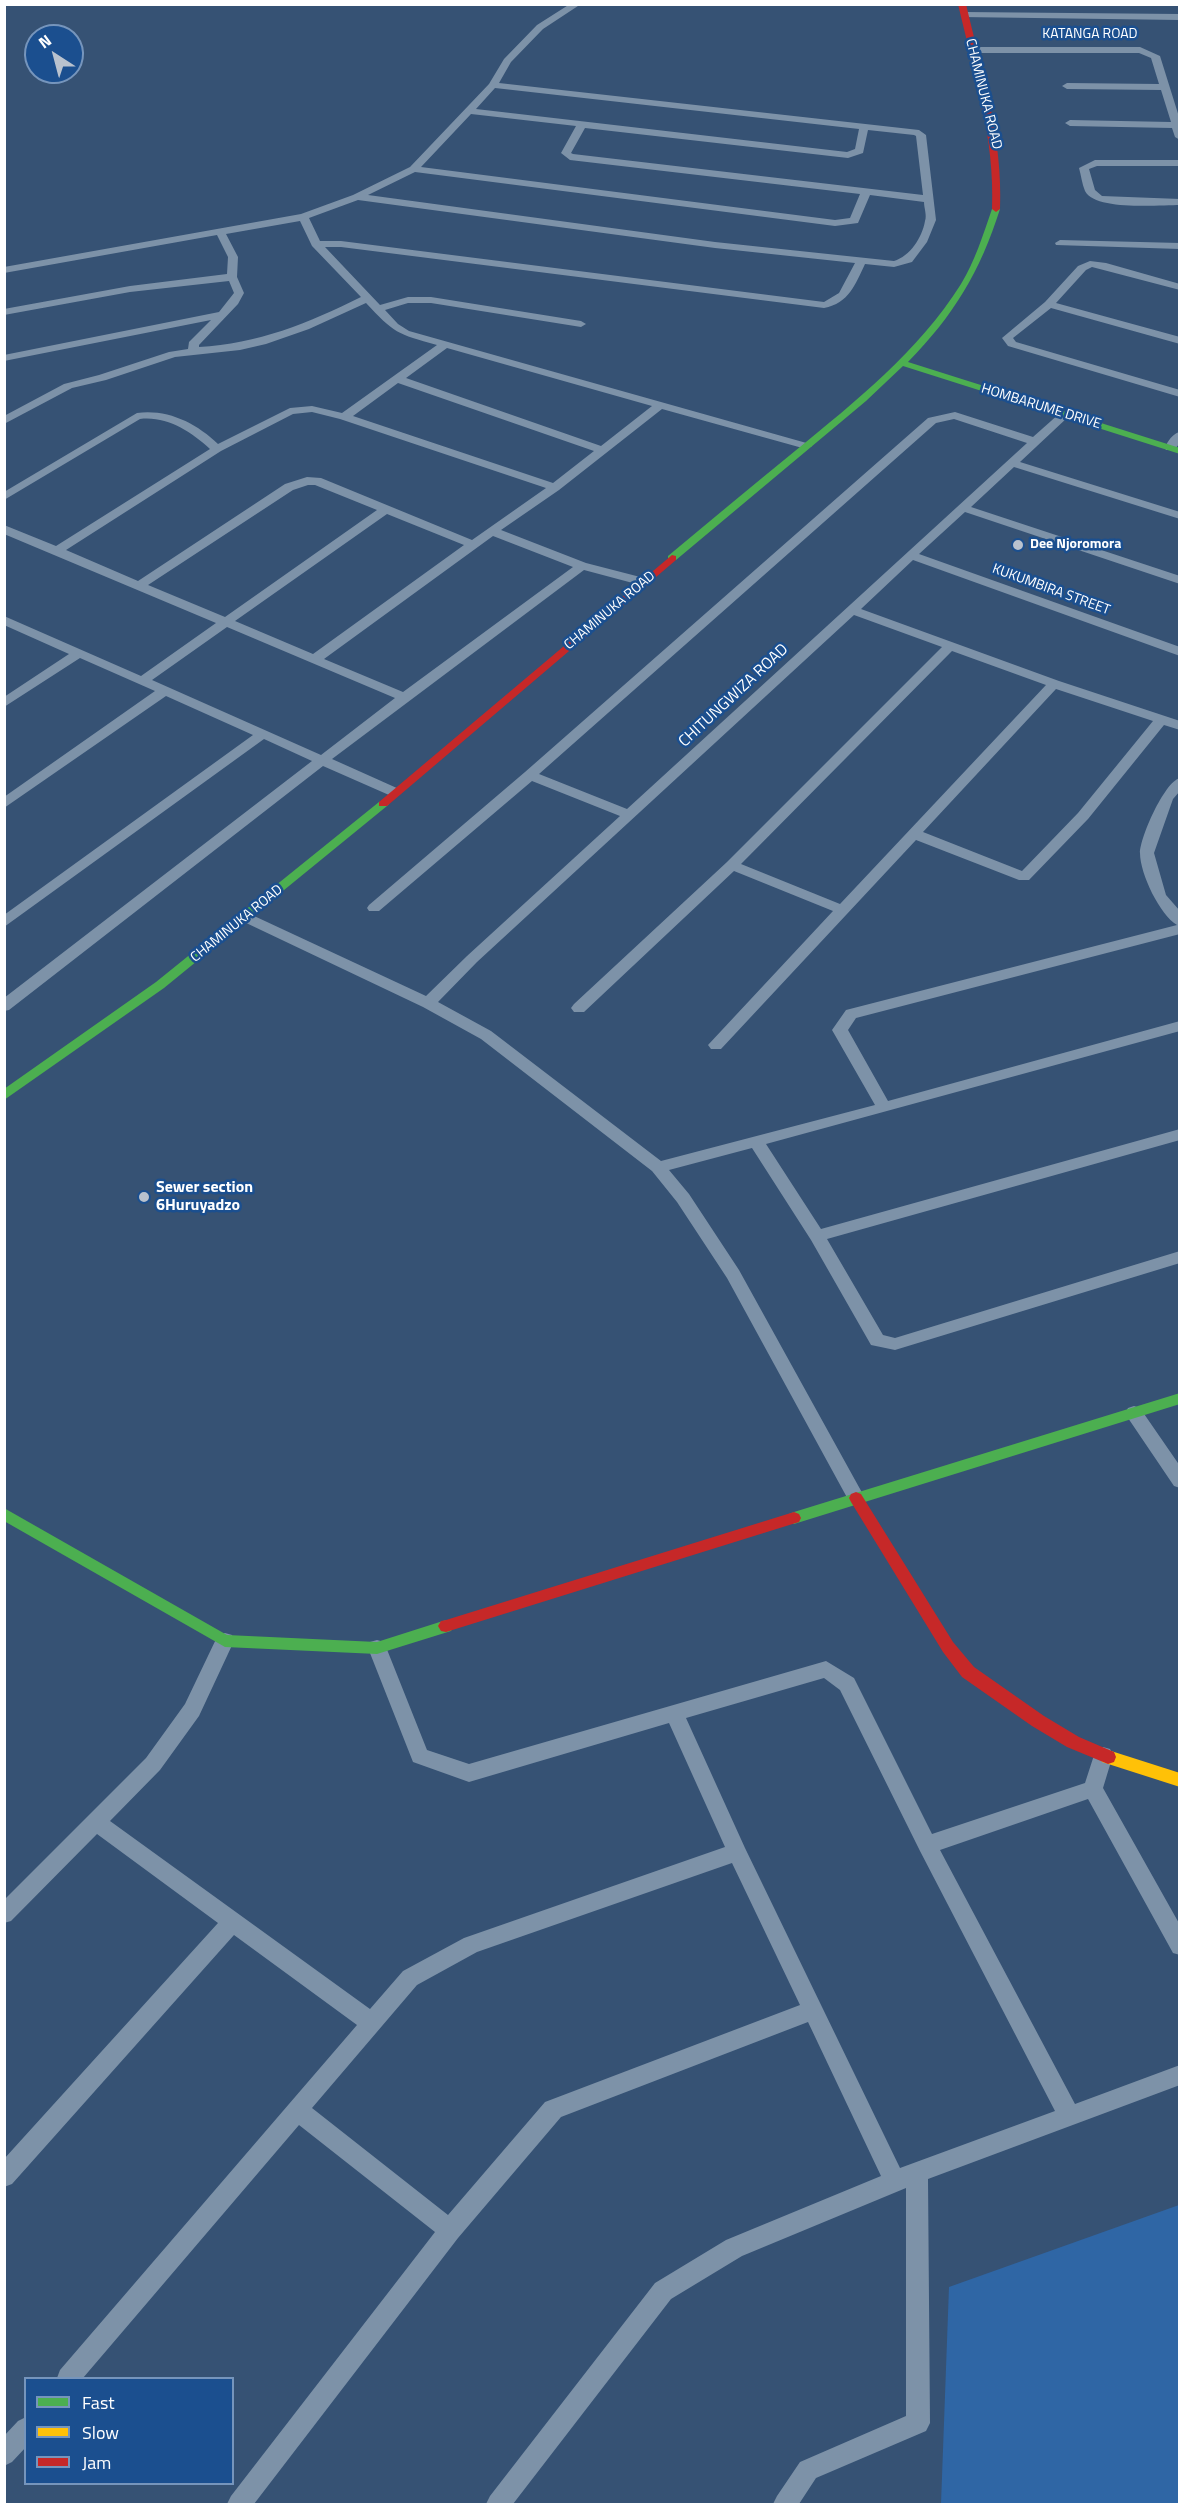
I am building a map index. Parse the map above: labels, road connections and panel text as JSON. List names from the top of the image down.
{
  "streets": {
    "main road": ["CHAMINUKA ROAD", "HOMBARUME DRIVE"],
    "street": ["KATANGA ROAD", "KUKUMBIRA STREET", "CHITUNGWIZA ROAD"]
  },
  "crossings": [
    ["KATANGA ROAD", "CHAMINUKA ROAD"],
    ["CHAMINUKA ROAD", "HOMBARUME DRIVE"],
    ["HOMBARUME DRIVE", "CHITUNGWIZA ROAD"],
    ["KUKUMBIRA STREET", "CHITUNGWIZA ROAD"]
  ],
  "places": ["Dee Njoromora", "Sewer section 6Huruyadzo"],
  "legend": ["Fast", "Slow", "Jam"],
  "north": "top left"
}
